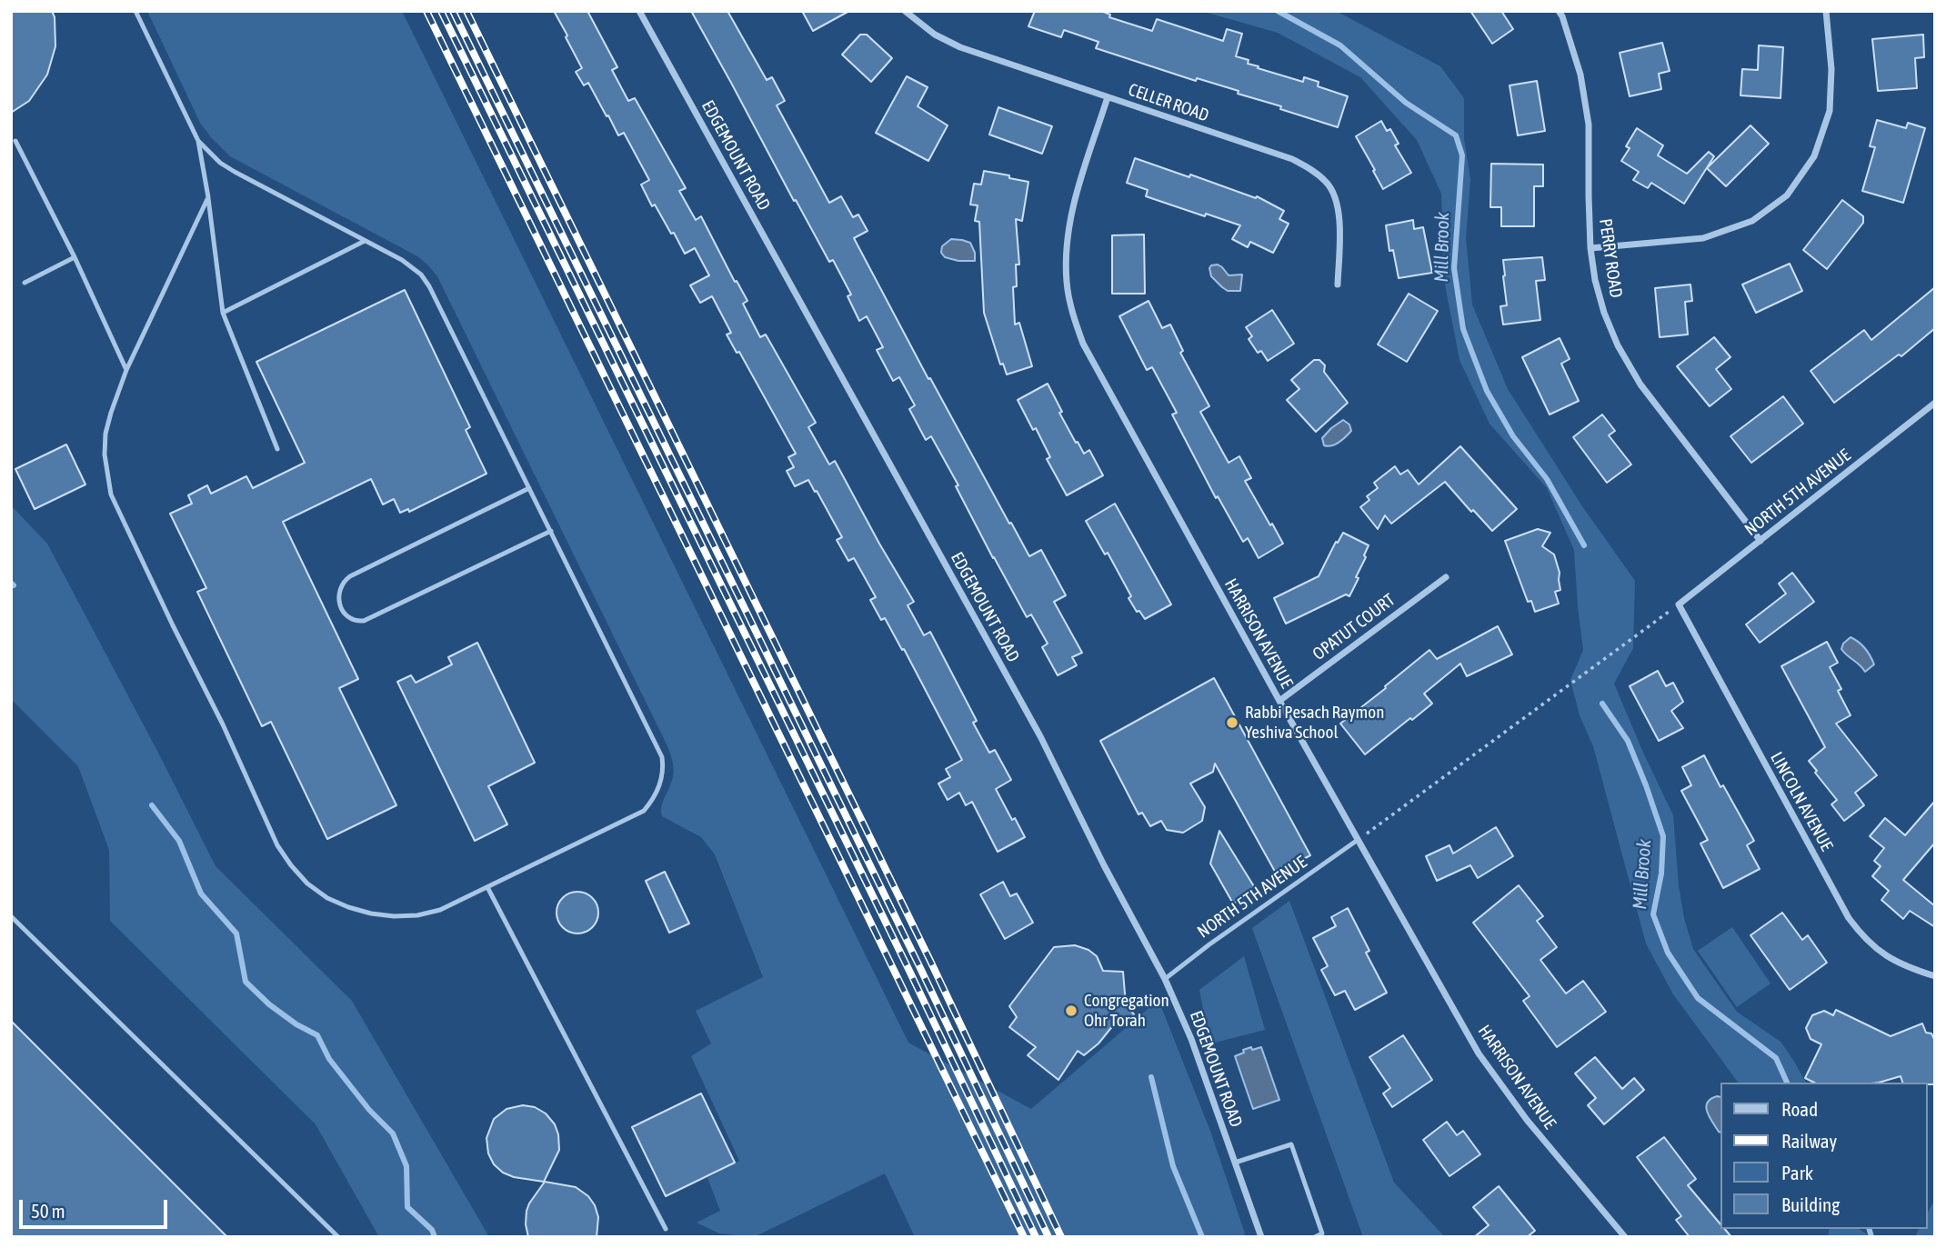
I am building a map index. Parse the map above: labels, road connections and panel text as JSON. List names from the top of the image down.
{
  "streets": {
    "street": [
      "CELLER ROAD",
      "EDGEMOUNT ROAD",
      "PERRY ROAD",
      "NORTH 5TH AVENUE",
      "OPATUT COURT",
      "HARRISON AVENUE",
      "LINCOLN AVENUE"
    ]
  },
  "crossings": [
    ["CELLER ROAD", "HARRISON AVENUE"],
    ["EDGEMOUNT ROAD", "NORTH 5TH AVENUE"],
    ["PERRY ROAD", "NORTH 5TH AVENUE"],
    ["NORTH 5TH AVENUE", "HARRISON AVENUE"],
    ["NORTH 5TH AVENUE", "LINCOLN AVENUE"],
    ["OPATUT COURT", "HARRISON AVENUE"]
  ],
  "water": ["Mill Brook"],
  "places": ["Rabbi Pesach Raymon Yeshiva School", "Congregation Ohr Torah"],
  "legend": [
    "Road",
    "Railway",
    "Park",
    "Building"
  ],
  "scale_bar": "50 m"
}
